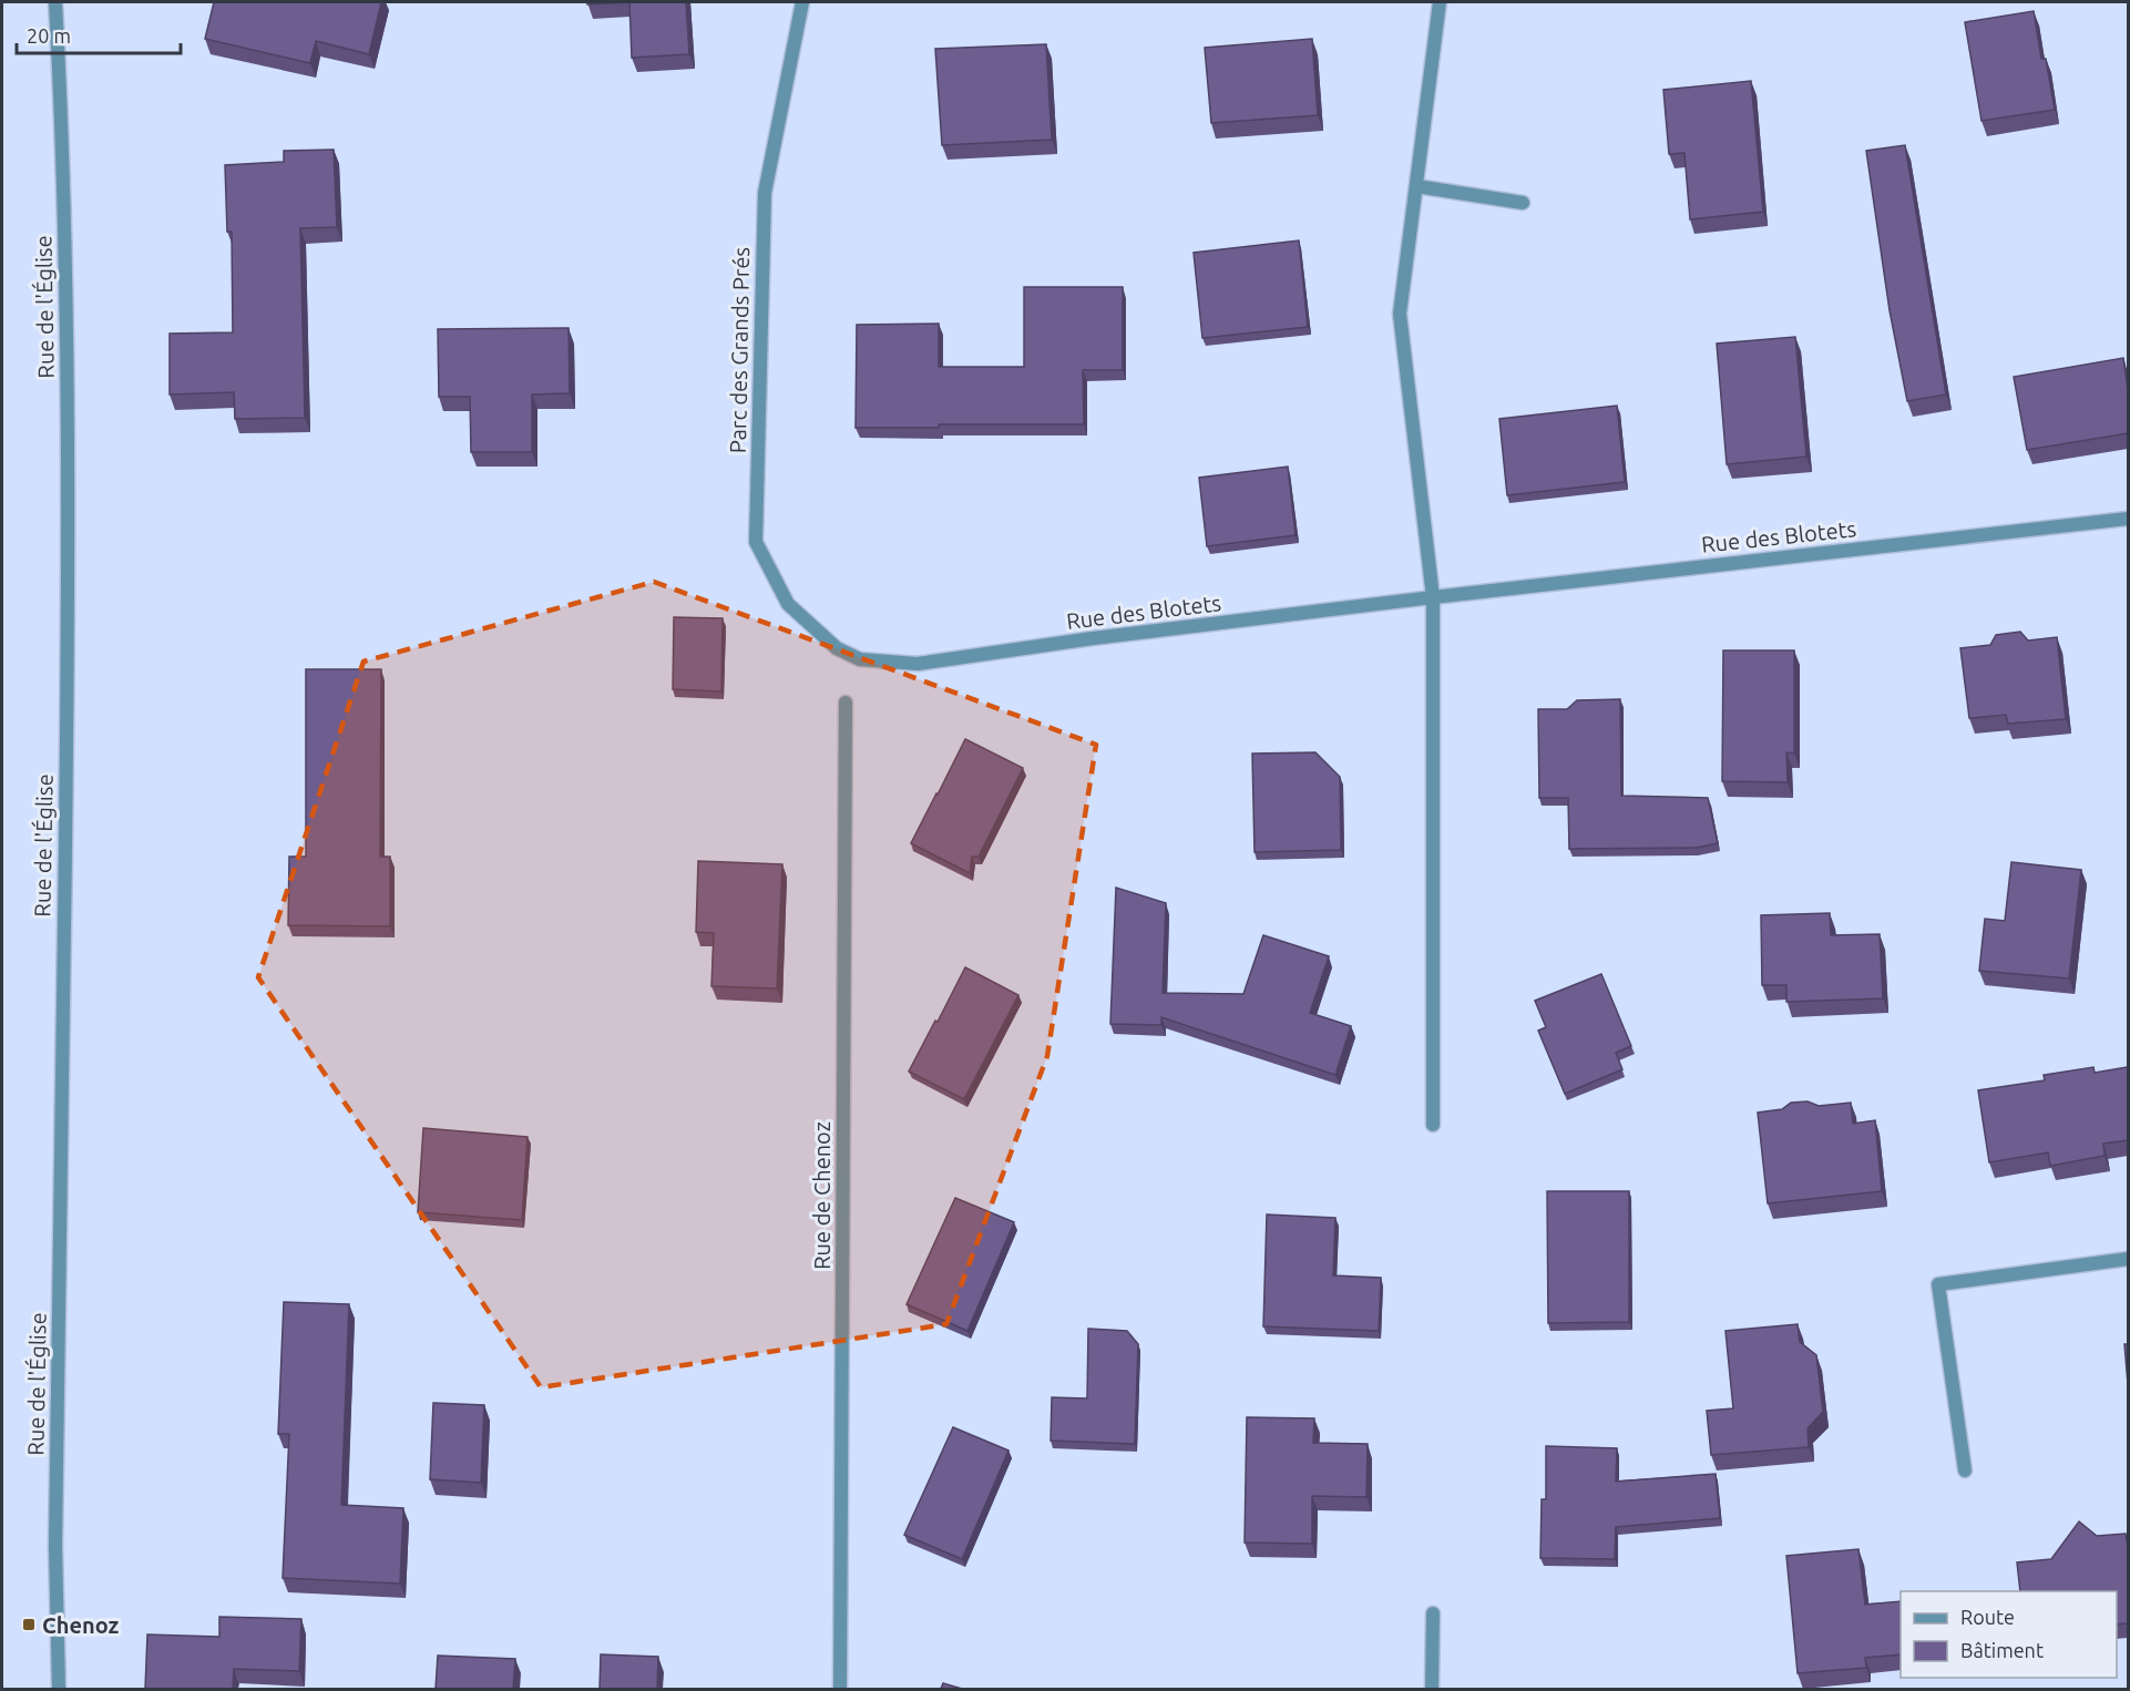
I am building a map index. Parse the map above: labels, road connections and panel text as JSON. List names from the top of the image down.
{
  "streets": {
    "street": [
      "Rue de l'Église",
      "Parc des Grands Prés",
      "Rue des Blotets",
      "Rue de Chenoz"
    ]
  },
  "crossings": [
    ["Parc des Grands Prés", "Rue des Blotets"]
  ],
  "places": {
    "transit": ["Chenoz"]
  },
  "legend": ["Route", "Bâtiment"],
  "scale_bar": "20 m"
}
